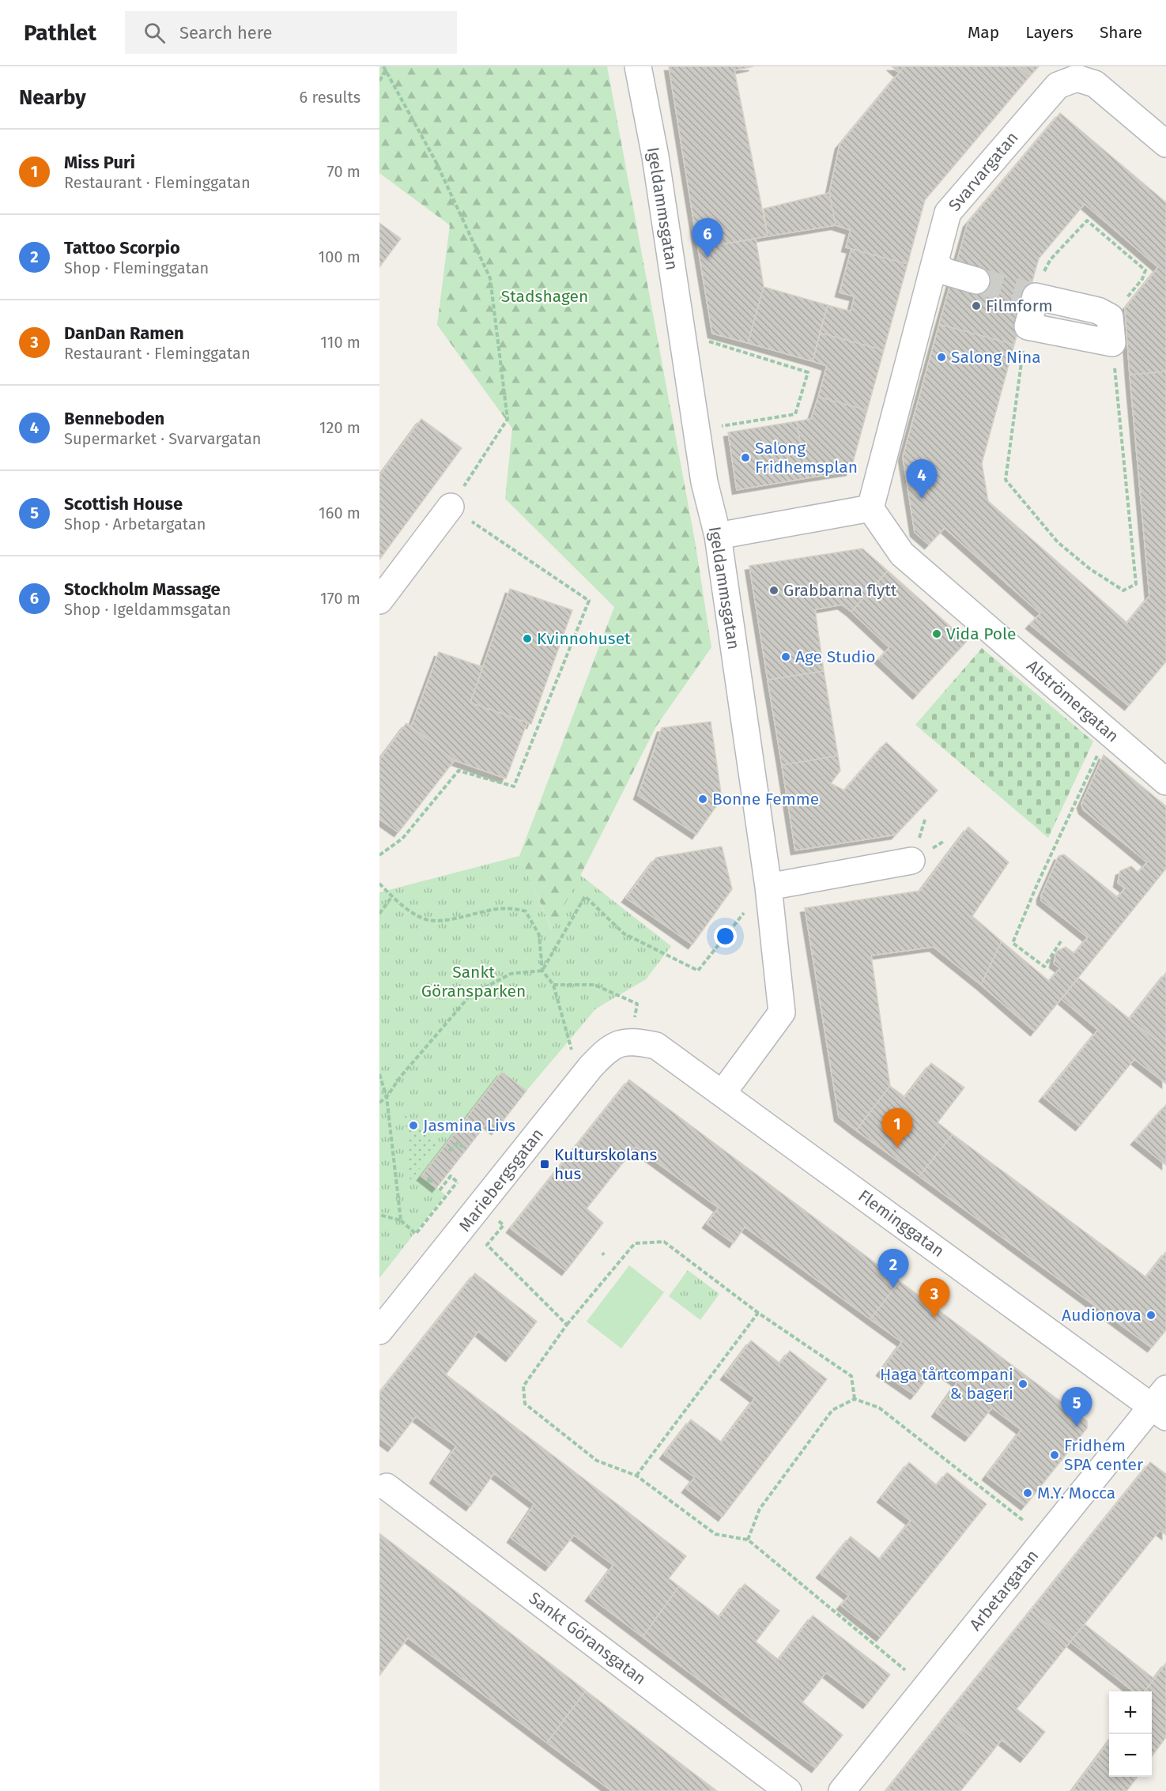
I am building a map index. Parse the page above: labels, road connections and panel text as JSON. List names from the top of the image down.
{
  "streets": {
    "street": [
      "Svarvargatan",
      "Igeldammsgatan",
      "Alströmergatan",
      "Mariebergsgatan",
      "Fleminggatan",
      "Arbetargatan",
      "Sankt Göransgatan"
    ]
  },
  "crossings": [
    ["Svarvargatan", "Alströmergatan"],
    ["Igeldammsgatan", "Fleminggatan"],
    ["Mariebergsgatan", "Fleminggatan"],
    ["Fleminggatan", "Arbetargatan"]
  ],
  "parks": ["Stadshagen", "Sankt Göransparken"],
  "places": {
    "other": [
      "Filmform",
      "Salong Nina",
      "Salong Fridhemsplan",
      "Grabbarna flytt",
      "Vida Pole",
      "Kvinnohuset",
      "Age Studio",
      "Bonne Femme",
      "Jasmina Livs",
      "Audionova",
      "Haga tårtcompani & bageri",
      "Fridhem SPA center",
      "M.Y. Mocca"
    ],
    "transit": ["Kulturskolans hus"]
  },
  "page": {
    "header": "Pathlet",
    "search": "Search here",
    "nav": ["Map", "Layers", "Share"],
    "heading": ["Nearby", "6 results"],
    "list": [
      {
        "mark": "1",
        "name": "Miss Puri",
        "note": "Restaurant · Fleminggatan",
        "value": "70 m"
      },
      {
        "mark": "2",
        "name": "Tattoo Scorpio",
        "note": "Shop · Fleminggatan",
        "value": "100 m"
      },
      {
        "mark": "3",
        "name": "DanDan Ramen",
        "note": "Restaurant · Fleminggatan",
        "value": "110 m"
      },
      {
        "mark": "4",
        "name": "Benneboden",
        "note": "Supermarket · Svarvargatan",
        "value": "120 m"
      },
      {
        "mark": "5",
        "name": "Scottish House",
        "note": "Shop · Arbetargatan",
        "value": "160 m"
      },
      {
        "mark": "6",
        "name": "Stockholm Massage",
        "note": "Shop · Igeldammsgatan",
        "value": "170 m"
      }
    ],
    "pins": [
      "6",
      "4",
      "1",
      "2",
      "3",
      "5"
    ],
    "map_buttons": ["+", "−"]
  }
}
